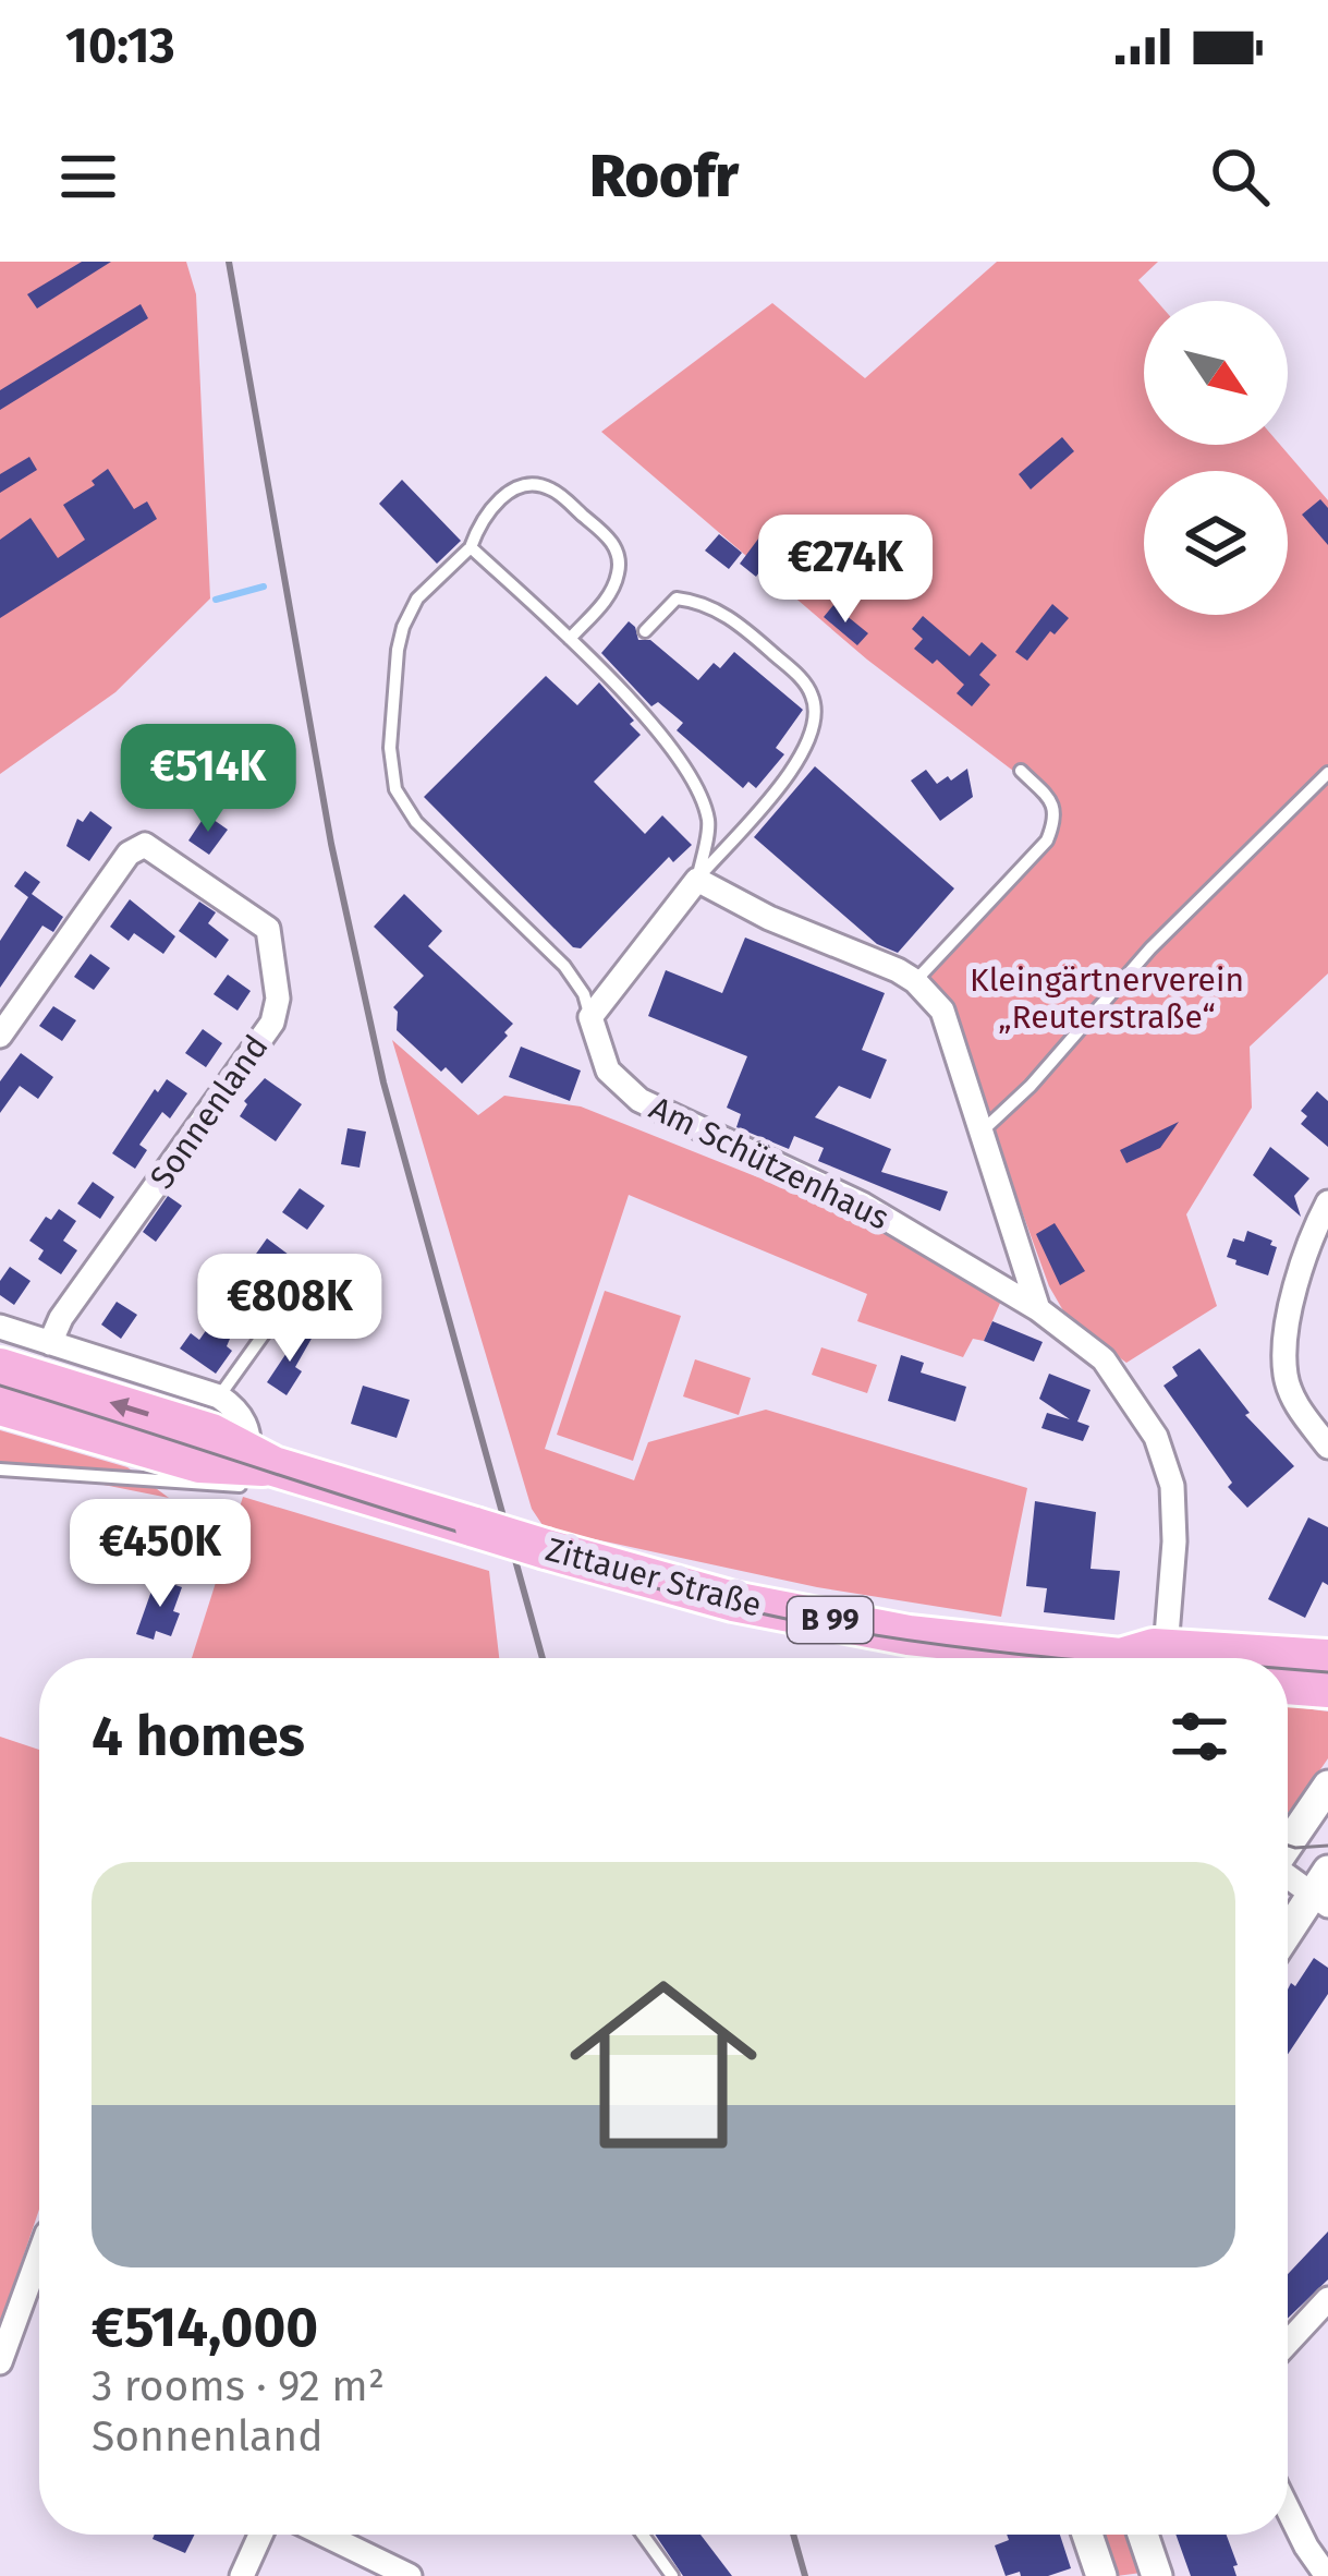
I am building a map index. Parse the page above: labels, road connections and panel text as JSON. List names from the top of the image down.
{
  "streets": {
    "main road": ["Zittauer Straße", "B 99"],
    "street": ["Sonnenland", "Am Schützenhaus"]
  },
  "parks": ["Kleingärtnerverein „Reuterstraße“"],
  "north": "bottom right",
  "page": {
    "status": "10:13",
    "header": "Roofr",
    "price": [
      "€274K",
      "€514K",
      "€808K",
      "€450K"
    ],
    "heading": "4 homes",
    "list": [
      {
        "name": "€514,000",
        "note": "3 rooms · 92 m² · Sonnenland"
      }
    ]
  }
}
